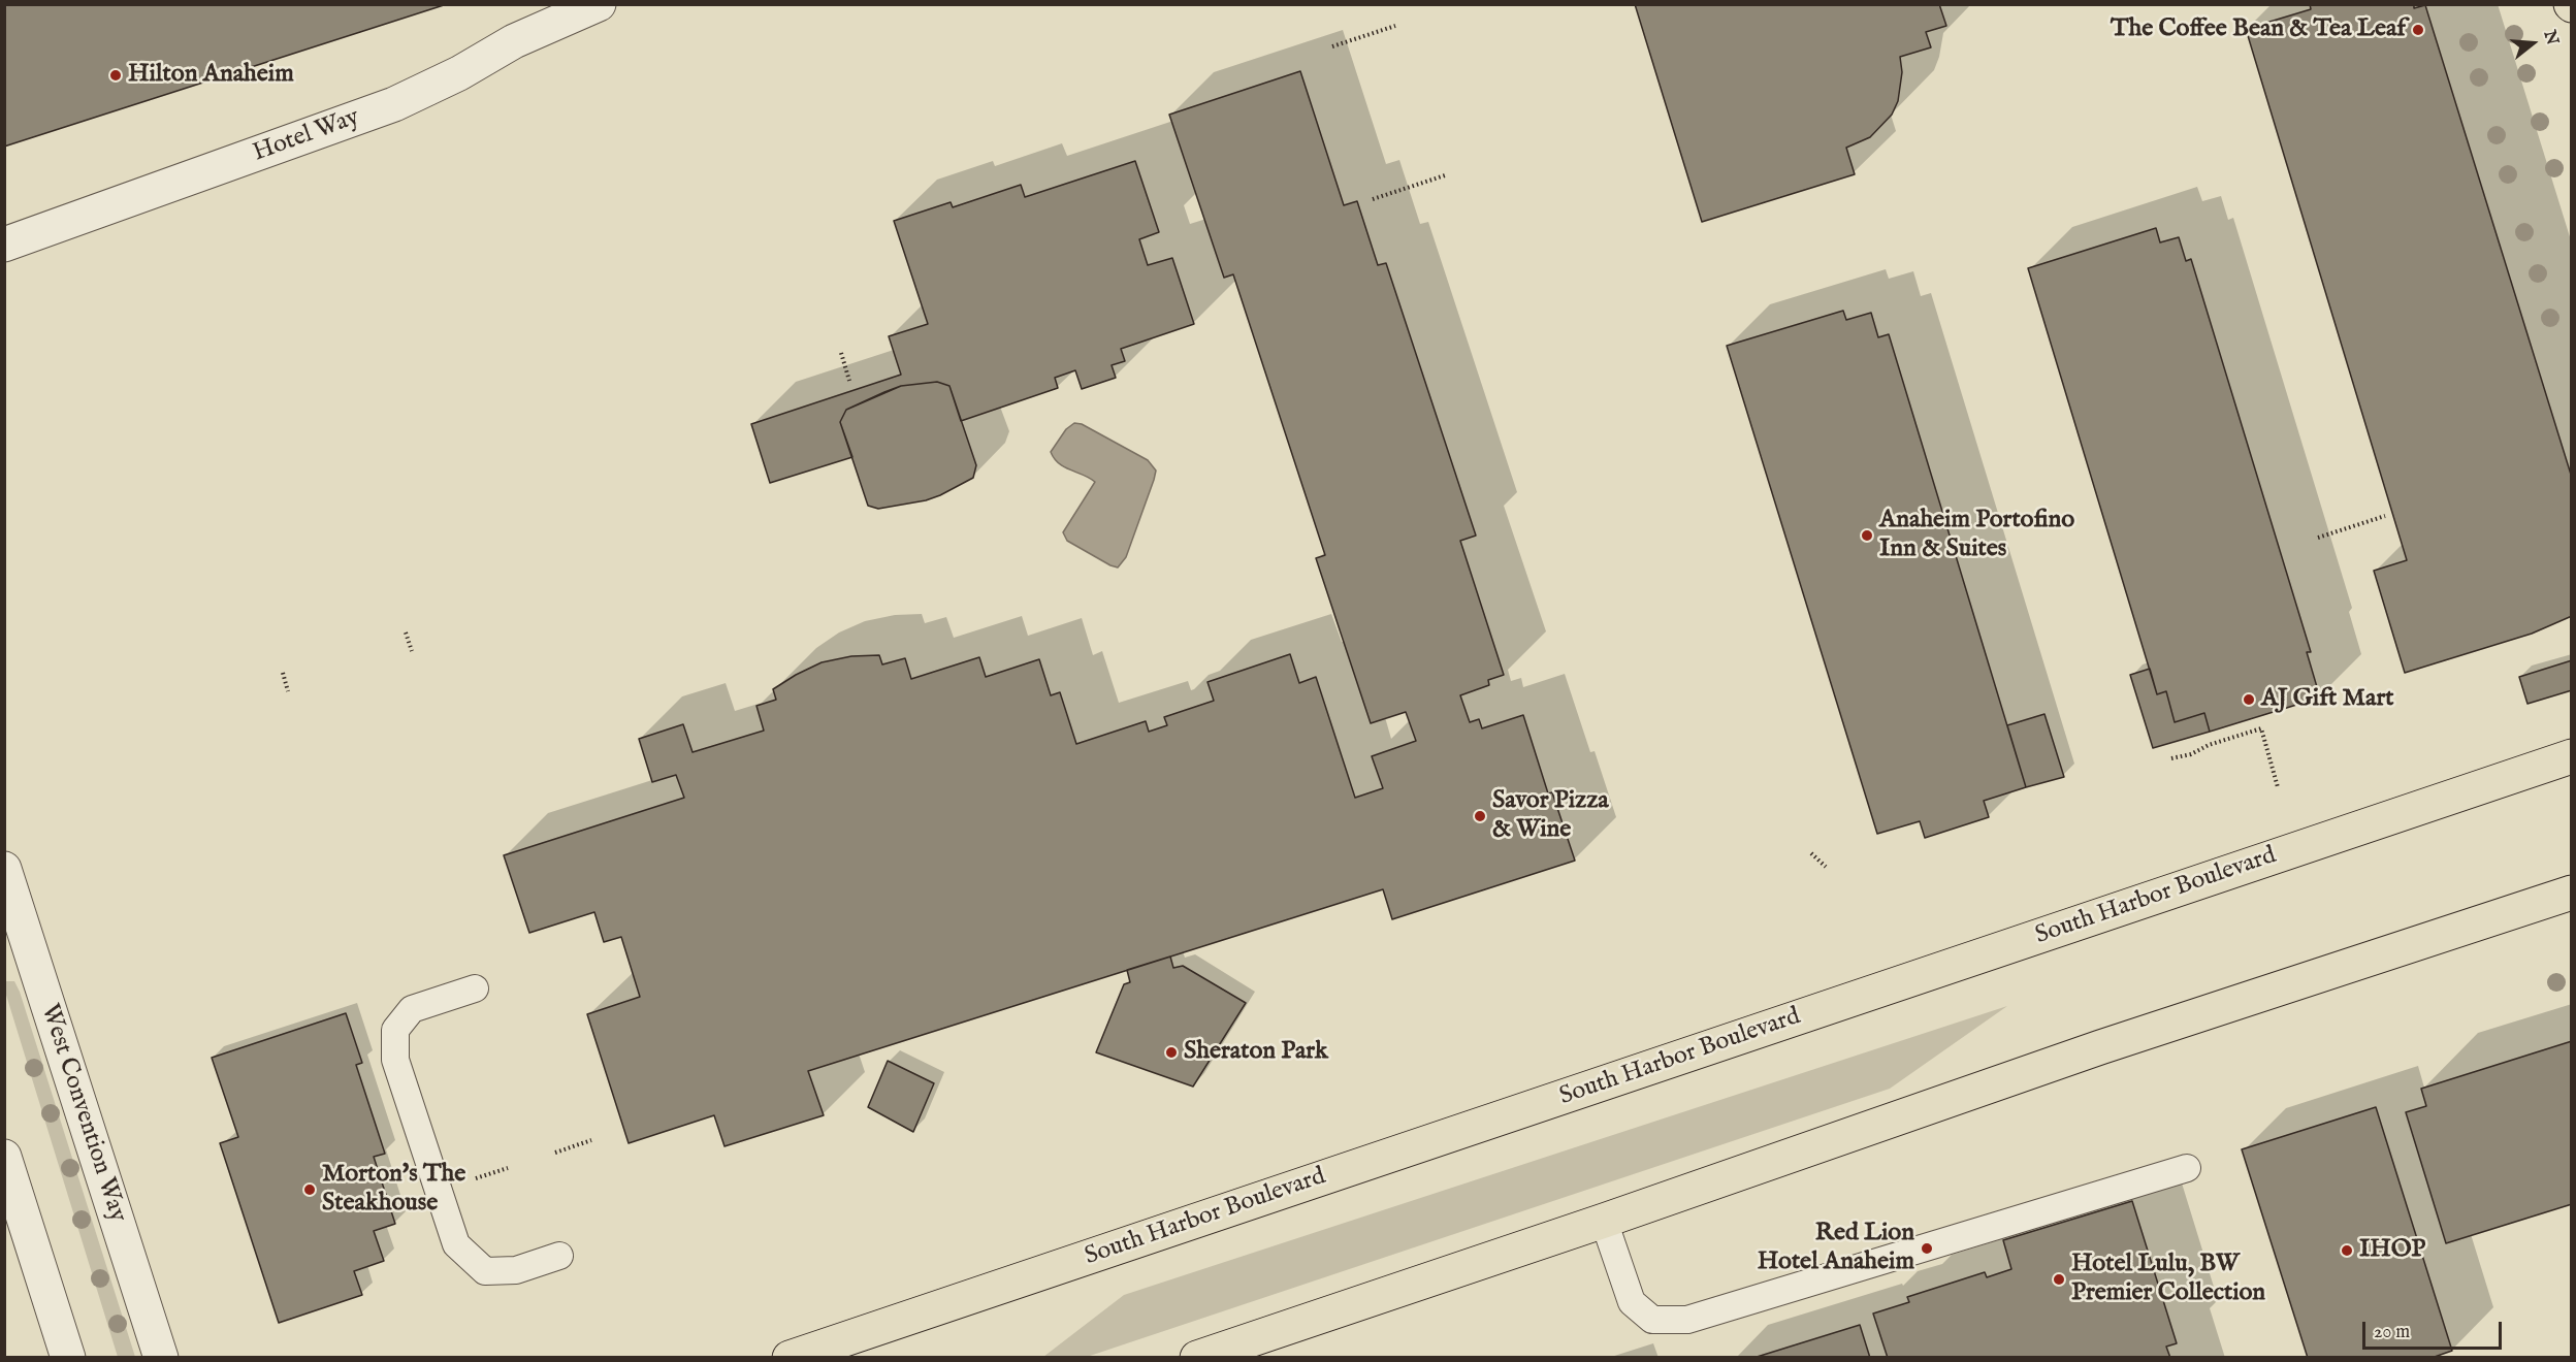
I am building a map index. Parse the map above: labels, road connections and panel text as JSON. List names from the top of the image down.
{
  "streets": {
    "main road": ["South Harbor Boulevard"],
    "street": ["Hotel Way", "West Convention Way"]
  },
  "places": [
    "The Coffee Bean & Tea Leaf",
    "Hilton Anaheim",
    "Anaheim Portofino Inn & Suites",
    "AJ Gift Mart",
    "Savor Pizza & Wine",
    "Sheraton Park",
    "Morton's The Steakhouse",
    "Red Lion Hotel Anaheim",
    "IHOP",
    "Hotel Lulu, BW Premier Collection"
  ],
  "scale_bar": "20 m",
  "north": "right"
}
